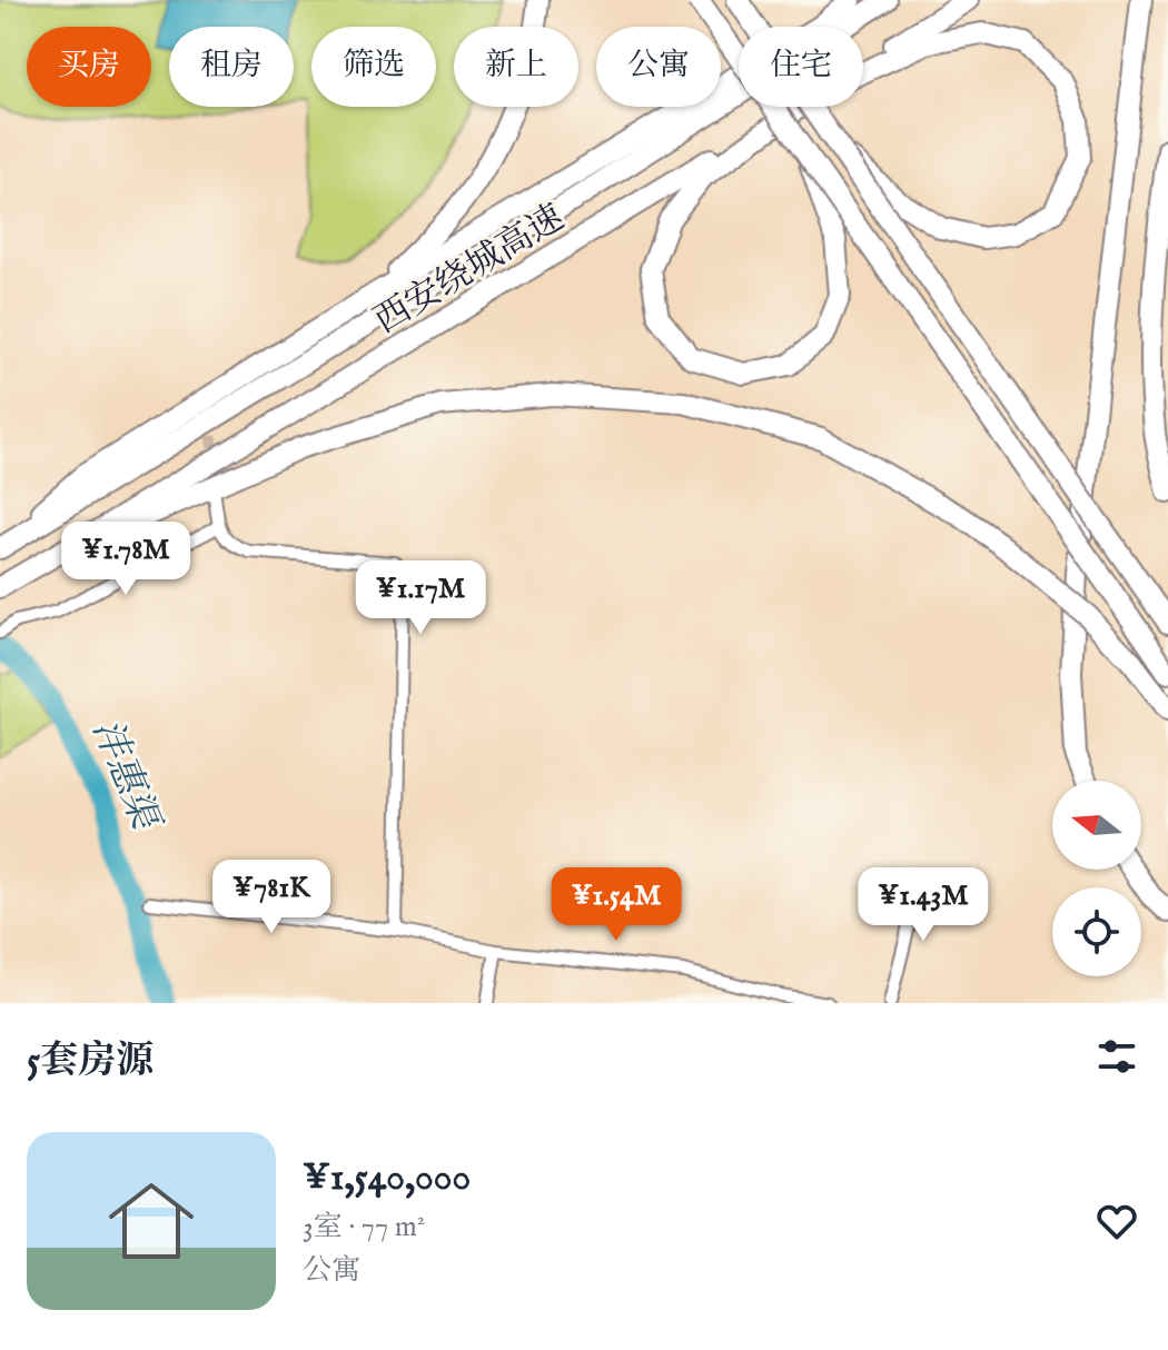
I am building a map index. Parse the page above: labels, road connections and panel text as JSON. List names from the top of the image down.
{
  "streets": {
    "highway": ["西安绕城高速"]
  },
  "water": ["沣惠渠"],
  "north": "left",
  "page": {
    "chip": [
      "买房",
      "租房",
      "筛选",
      "新上",
      "公寓",
      "住宅"
    ],
    "price": [
      "¥1.78M",
      "¥1.17M",
      "¥781K",
      "¥1.54M",
      "¥1.43M"
    ],
    "heading": "5套房源",
    "list": [
      {
        "name": "¥1,540,000",
        "note": "3室 · 77 m² · 公寓"
      }
    ]
  }
}
